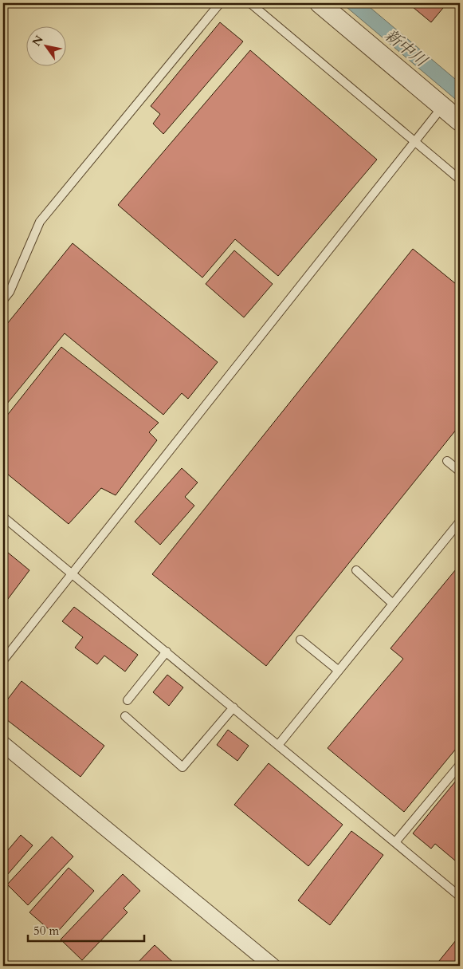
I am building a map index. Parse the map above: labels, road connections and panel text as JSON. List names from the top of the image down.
{
  "water": ["新中川"],
  "scale_bar": "50 m",
  "north": "top left"
}
